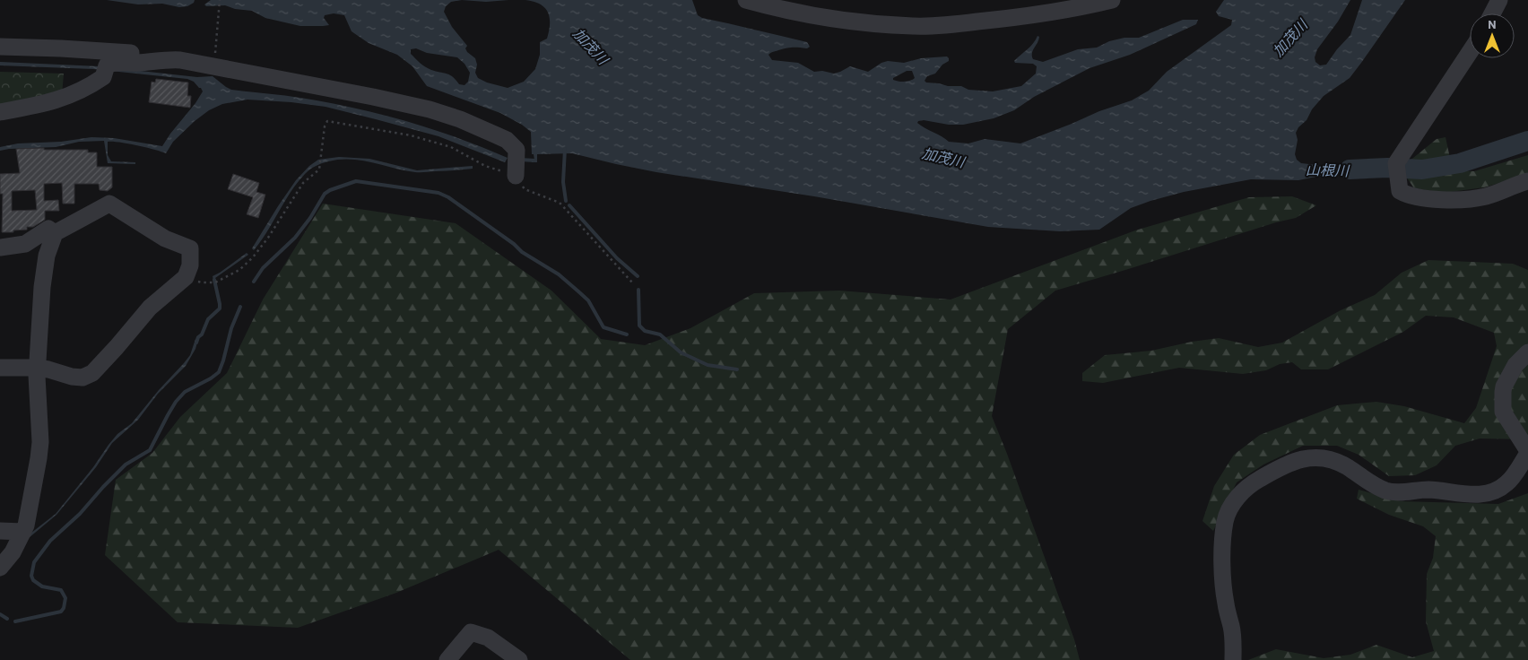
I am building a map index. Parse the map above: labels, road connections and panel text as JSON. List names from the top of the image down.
{
  "water": ["加茂川", "山根川"],
  "north": "top"
}
